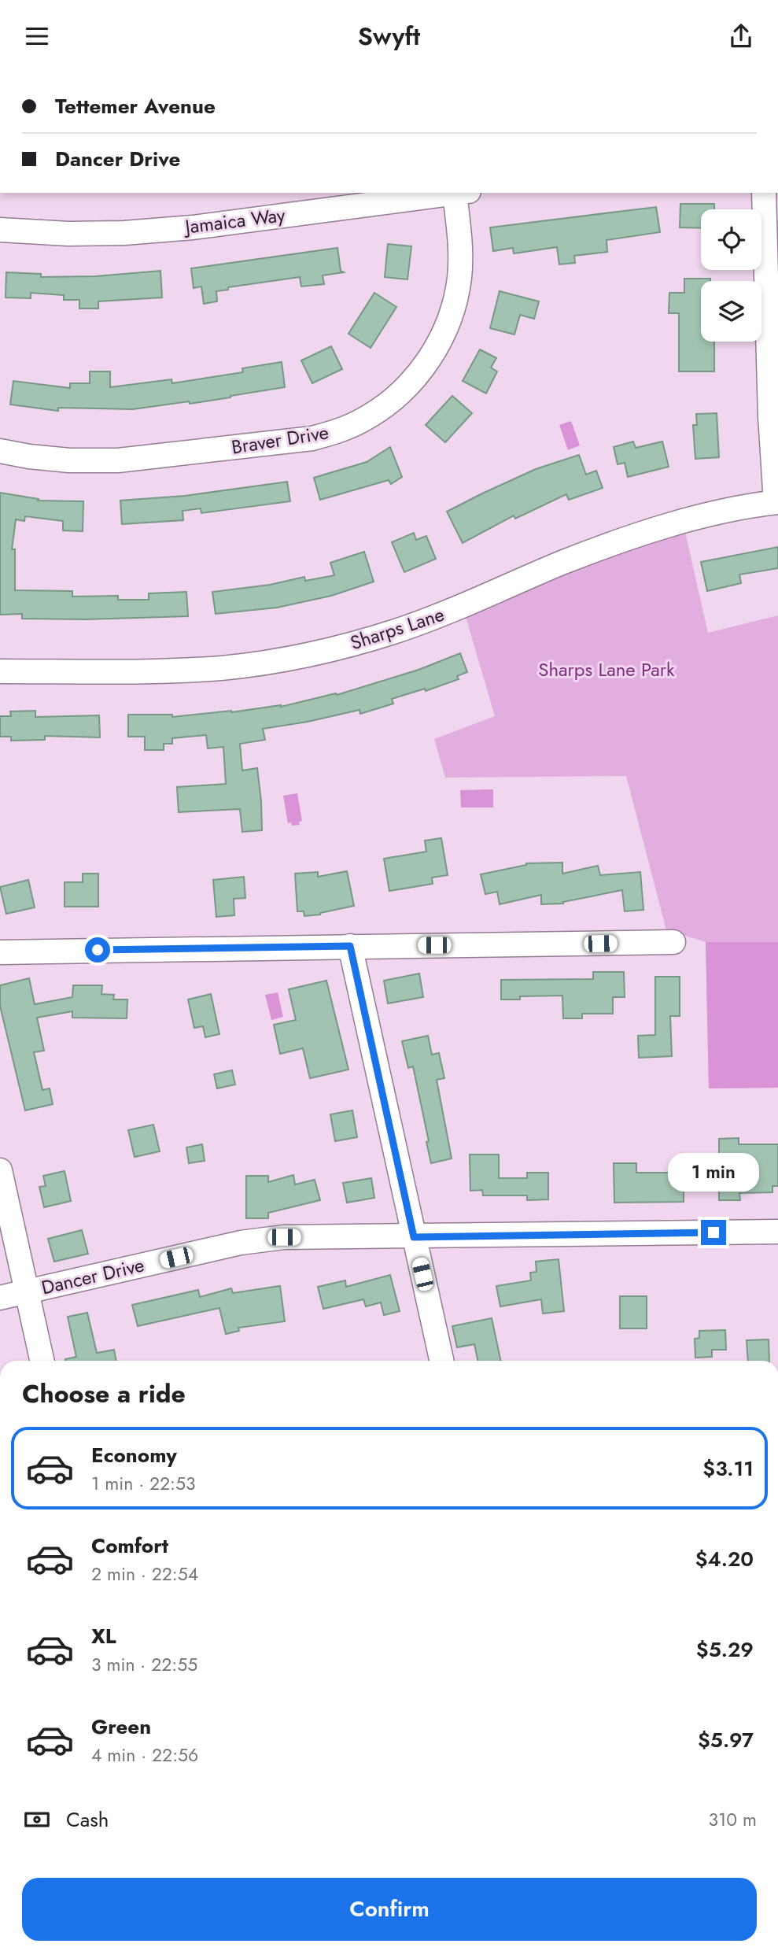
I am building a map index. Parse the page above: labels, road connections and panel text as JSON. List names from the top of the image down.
{
  "streets": {
    "street": [
      "Jamaica Way",
      "Braver Drive",
      "Sharps Lane",
      "Dancer Drive"
    ]
  },
  "crossings": [
    ["Jamaica Way", "Braver Drive"]
  ],
  "parks": ["Sharps Lane Park"],
  "page": {
    "header": "Swyft",
    "banner": ["Tettemer Avenue", "Dancer Drive"],
    "bubble": "1 min",
    "heading": "Choose a ride",
    "list": [
      {
        "name": "Economy",
        "note": "1 min · 22:53",
        "value": "$3.11"
      },
      {
        "name": "Comfort",
        "note": "2 min · 22:54",
        "value": "$4.20"
      },
      {
        "name": "XL",
        "note": "3 min · 22:55",
        "value": "$5.29"
      },
      {
        "name": "Green",
        "note": "4 min · 22:56",
        "value": "$5.97"
      }
    ],
    "pay": ["Cash", "310 m"],
    "buttons": "Confirm"
  }
}
